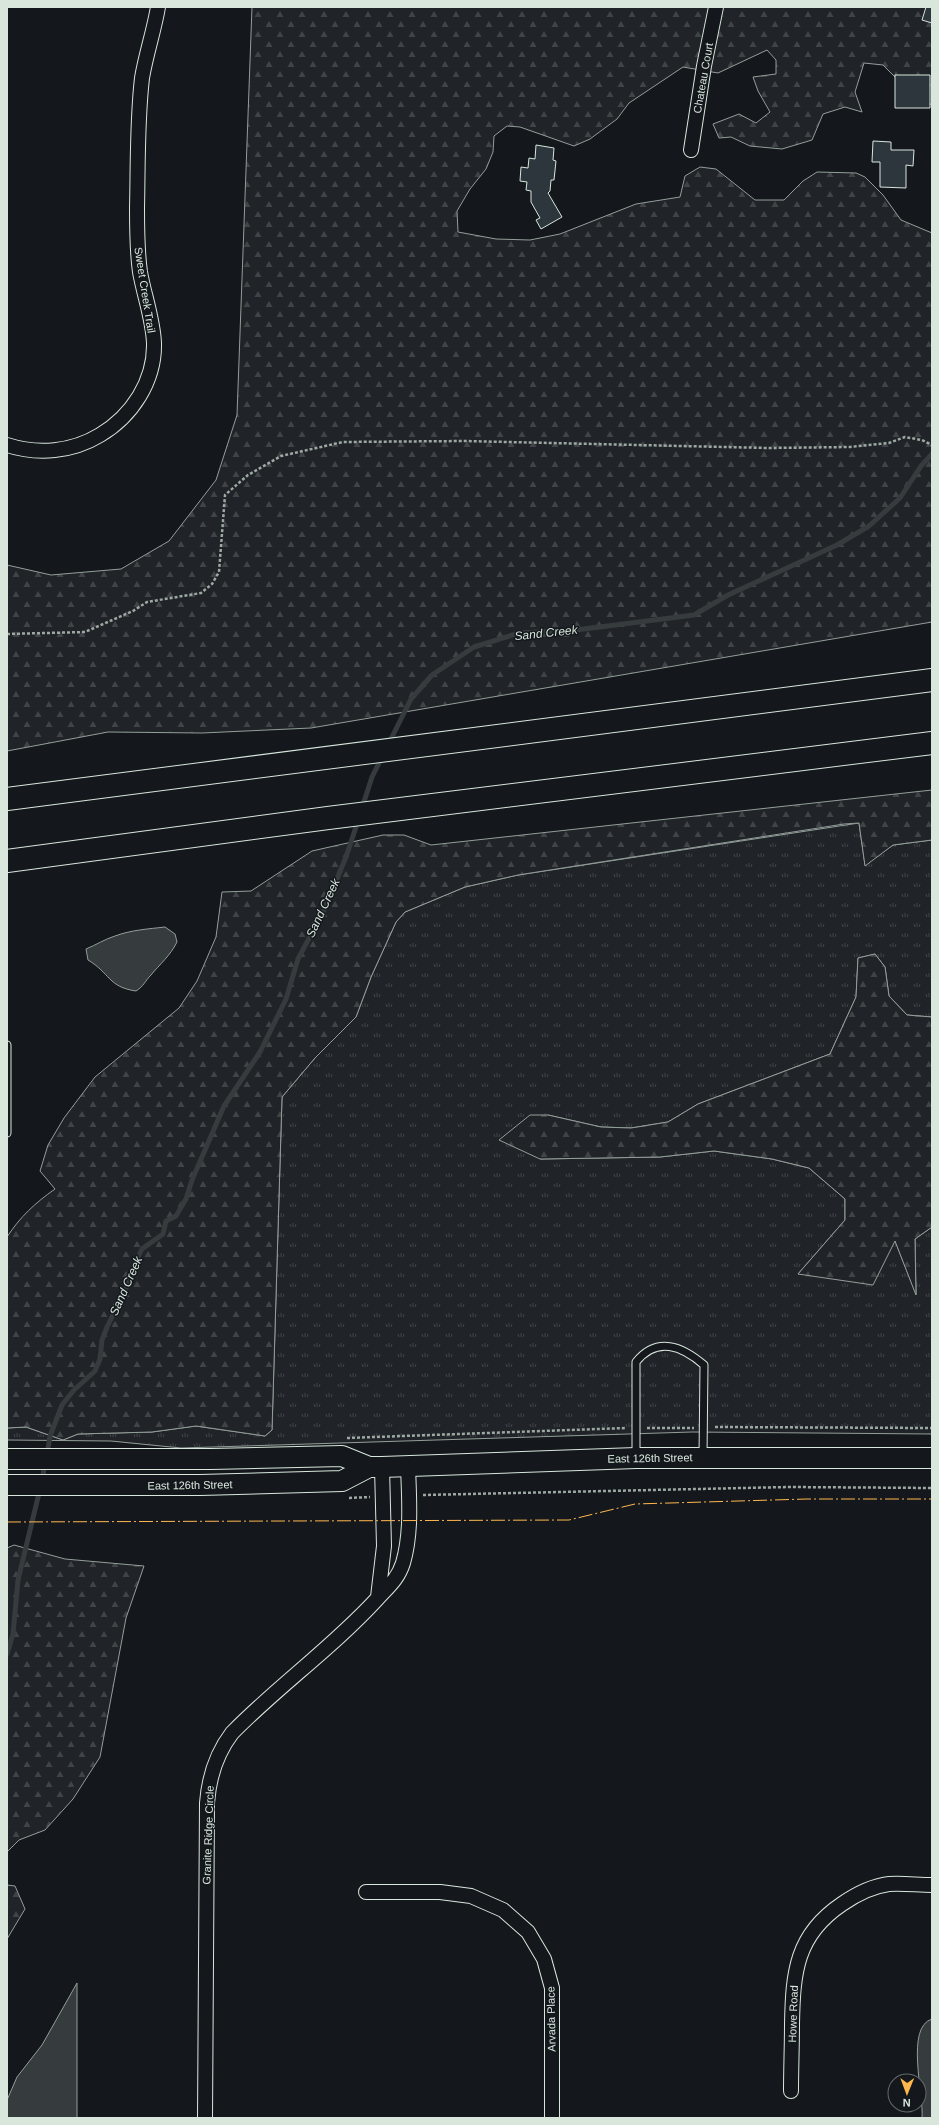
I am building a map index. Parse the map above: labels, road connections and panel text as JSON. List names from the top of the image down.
{
  "streets": {
    "main road": ["East 126th Street"],
    "street": [
      "Chateau Court",
      "Sweet Creek Trail",
      "Granite Ridge Circle",
      "Howe Road",
      "Arvada Place"
    ]
  },
  "crossings": [
    ["East 126th Street", "Granite Ridge Circle"]
  ],
  "water": ["Sand Creek"],
  "north": "bottom"
}
